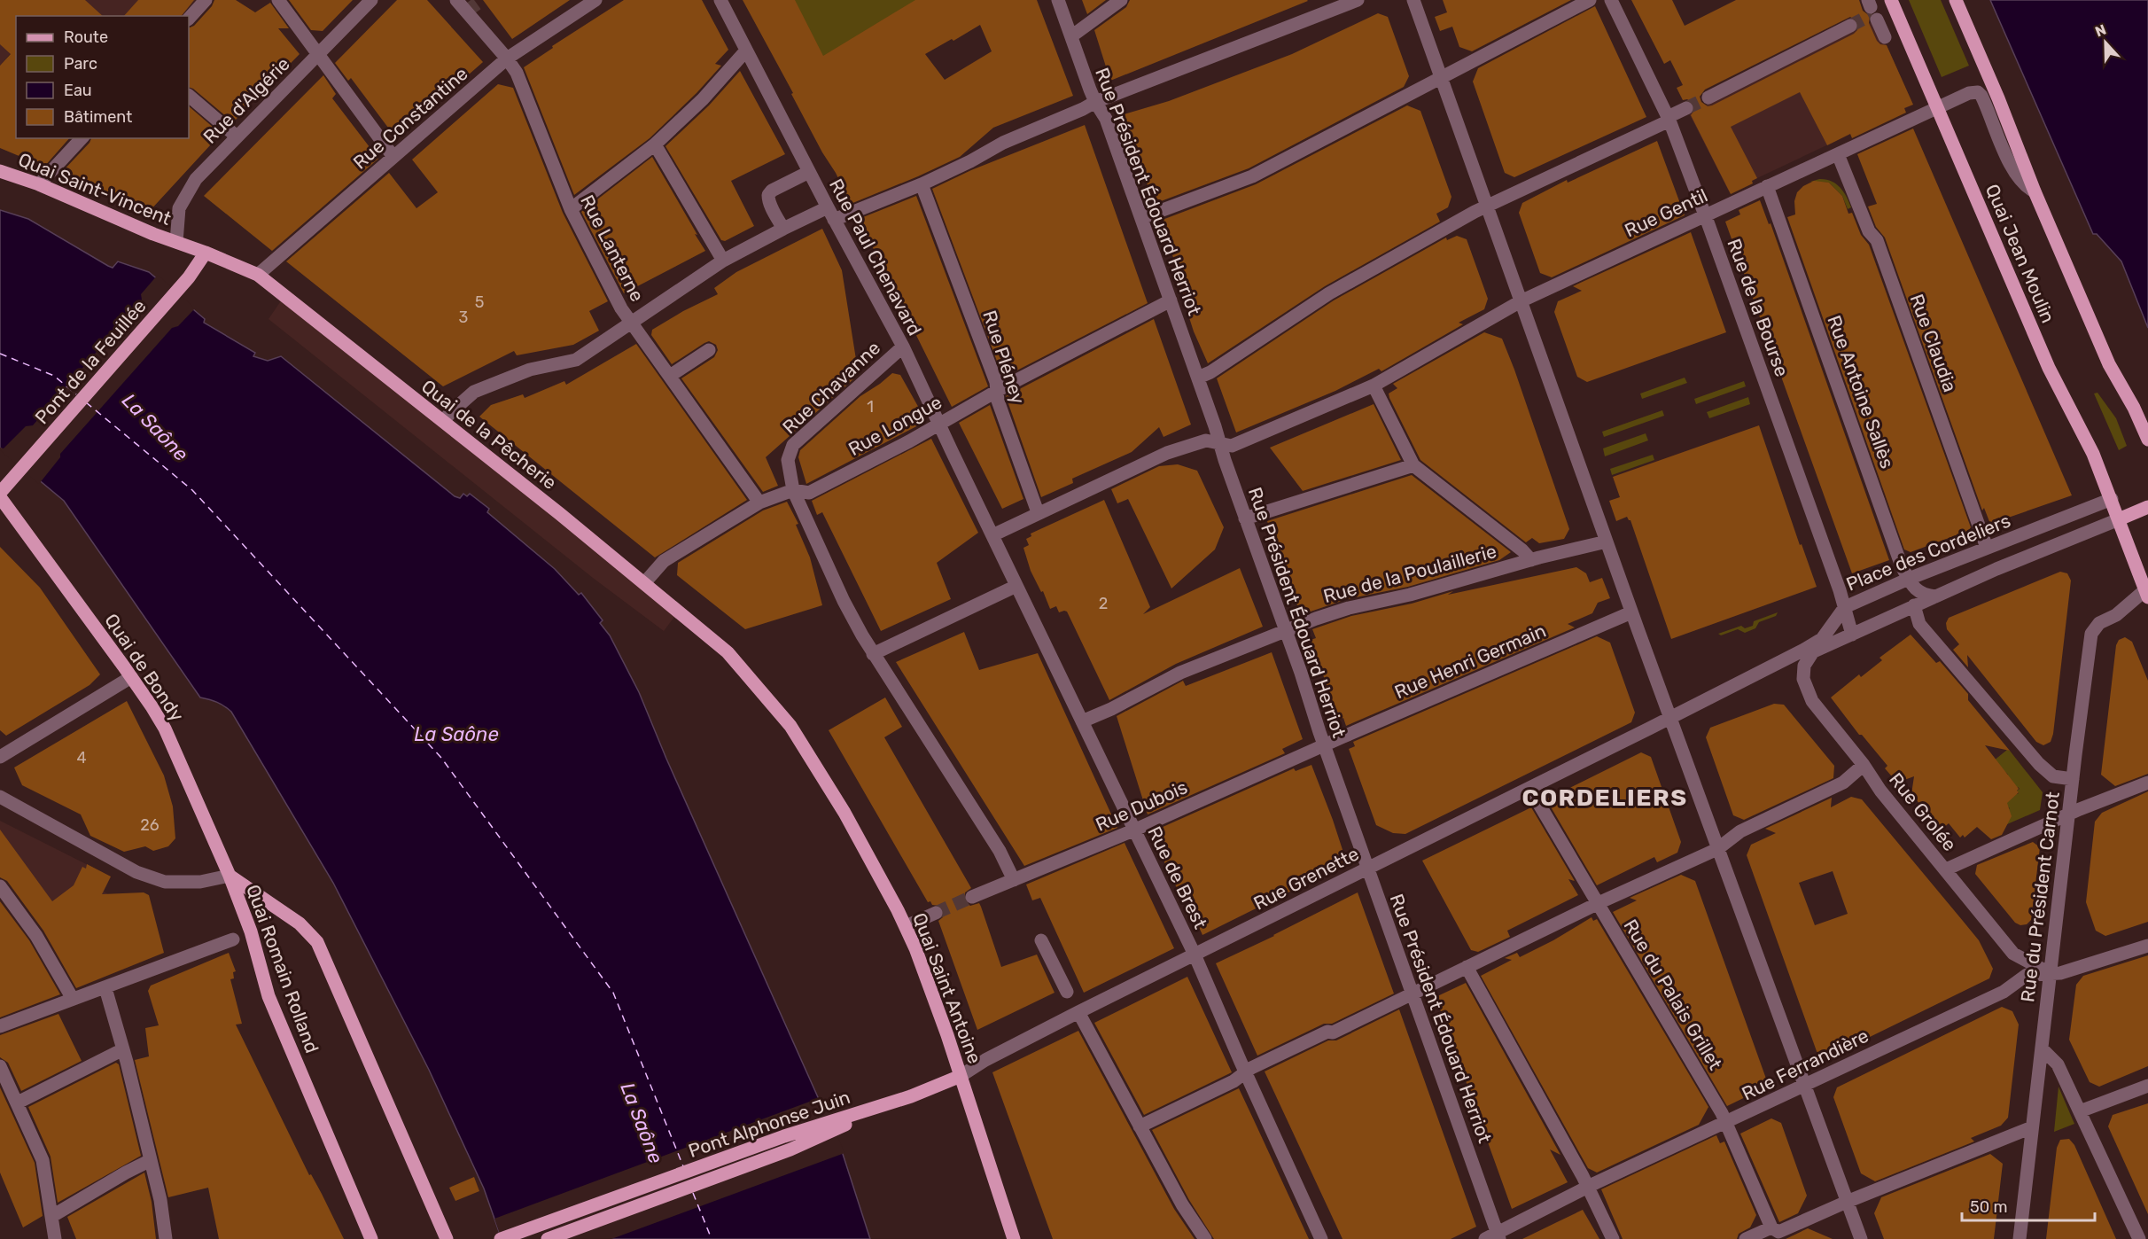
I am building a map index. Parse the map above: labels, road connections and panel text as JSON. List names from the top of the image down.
{
  "streets": {
    "main road": [
      "Quai Saint-Vincent",
      "Quai Jean Moulin",
      "Pont de la Feuillée",
      "Quai de la Pêcherie",
      "Quai de Bondy",
      "Quai Romain Rolland",
      "Quai Saint Antoine",
      "Pont Alphonse Juin"
    ],
    "street": [
      "Rue d'Algérie",
      "Rue Constantine",
      "Rue Président Édouard Herriot",
      "Rue Gentil",
      "Rue Lanterne",
      "Rue Paul Chenavard",
      "Rue de la Bourse",
      "Rue Claudia",
      "Rue Pléney",
      "Rue Chavanne",
      "Rue Antoine Sallès",
      "Rue Longue",
      "Place des Cordeliers",
      "Rue de la Poulaillerie",
      "Rue Henri Germain",
      "Rue Dubois",
      "Rue Grolée",
      "Rue de Brest",
      "Rue Grenette",
      "Rue du Président Carnot",
      "Rue du Palais Grillet",
      "Rue Ferrandière"
    ]
  },
  "crossings": [
    ["Rue d'Algérie", "Quai Saint-Vincent"],
    ["Rue d'Algérie", "Quai de la Pêcherie"],
    ["Rue Constantine", "Rue Lanterne"],
    ["Rue Constantine", "Quai de la Pêcherie"],
    ["Quai Saint-Vincent", "Quai de la Pêcherie"],
    ["Rue Président Édouard Herriot", "Rue Gentil"],
    ["Rue Président Édouard Herriot", "Rue Longue"],
    ["Rue Président Édouard Herriot", "Rue de la Poulaillerie"],
    ["Rue Président Édouard Herriot", "Rue Henri Germain"],
    ["Rue Président Édouard Herriot", "Rue Dubois"],
    ["Rue Président Édouard Herriot", "Rue Grenette"],
    ["Rue Président Édouard Herriot", "Rue Ferrandière"],
    ["Rue Gentil", "Quai Jean Moulin"],
    ["Rue Gentil", "Rue Paul Chenavard"],
    ["Rue Gentil", "Rue de la Bourse"],
    ["Rue Gentil", "Rue Claudia"],
    ["Rue Gentil", "Rue Pléney"],
    ["Rue Gentil", "Rue Antoine Sallès"],
    ["Rue Gentil", "Rue de Brest"],
    ["Rue Lanterne", "Rue Longue"],
    ["Quai Jean Moulin", "Place des Cordeliers"],
    ["Quai Jean Moulin", "Rue du Président Carnot"],
    ["Rue Paul Chenavard", "Rue Chavanne"],
    ["Rue Paul Chenavard", "Rue Longue"],
    ["Rue Paul Chenavard", "Rue de Brest"],
    ["Rue de la Bourse", "Place des Cordeliers"],
    ["Rue Claudia", "Place des Cordeliers"],
    ["Rue Pléney", "Rue Longue"],
    ["Pont de la Feuillée", "Quai de la Pêcherie"],
    ["Rue Chavanne", "Rue Longue"],
    ["Rue Chavanne", "Rue Dubois"],
    ["Rue Antoine Sallès", "Place des Cordeliers"],
    ["Rue Longue", "Quai de la Pêcherie"],
    ["Quai de la Pêcherie", "Quai Saint Antoine"],
    ["Place des Cordeliers", "Rue Grenette"],
    ["Rue de la Poulaillerie", "Rue de Brest"],
    ["Rue Henri Germain", "Rue Dubois"],
    ["Quai de Bondy", "Quai Romain Rolland"],
    ["Rue Dubois", "Rue de Brest"],
    ["Rue Grolée", "Rue du Président Carnot"],
    ["Rue Grolée", "Rue Ferrandière"],
    ["Rue de Brest", "Rue Grenette"],
    ["Rue Grenette", "Quai Saint Antoine"],
    ["Rue Grenette", "Rue du Palais Grillet"],
    ["Rue Grenette", "Pont Alphonse Juin"],
    ["Rue du Président Carnot", "Rue Ferrandière"],
    ["Quai Saint Antoine", "Pont Alphonse Juin"],
    ["Rue du Palais Grillet", "Rue Ferrandière"]
  ],
  "districts": ["CORDELIERS"],
  "water": ["La Saône"],
  "house_numbers": [
    "5",
    "3",
    "1",
    "2",
    "4",
    "26"
  ],
  "legend": [
    "Route",
    "Parc",
    "Eau",
    "Bâtiment"
  ],
  "scale_bar": "50 m",
  "north": "top"
}
